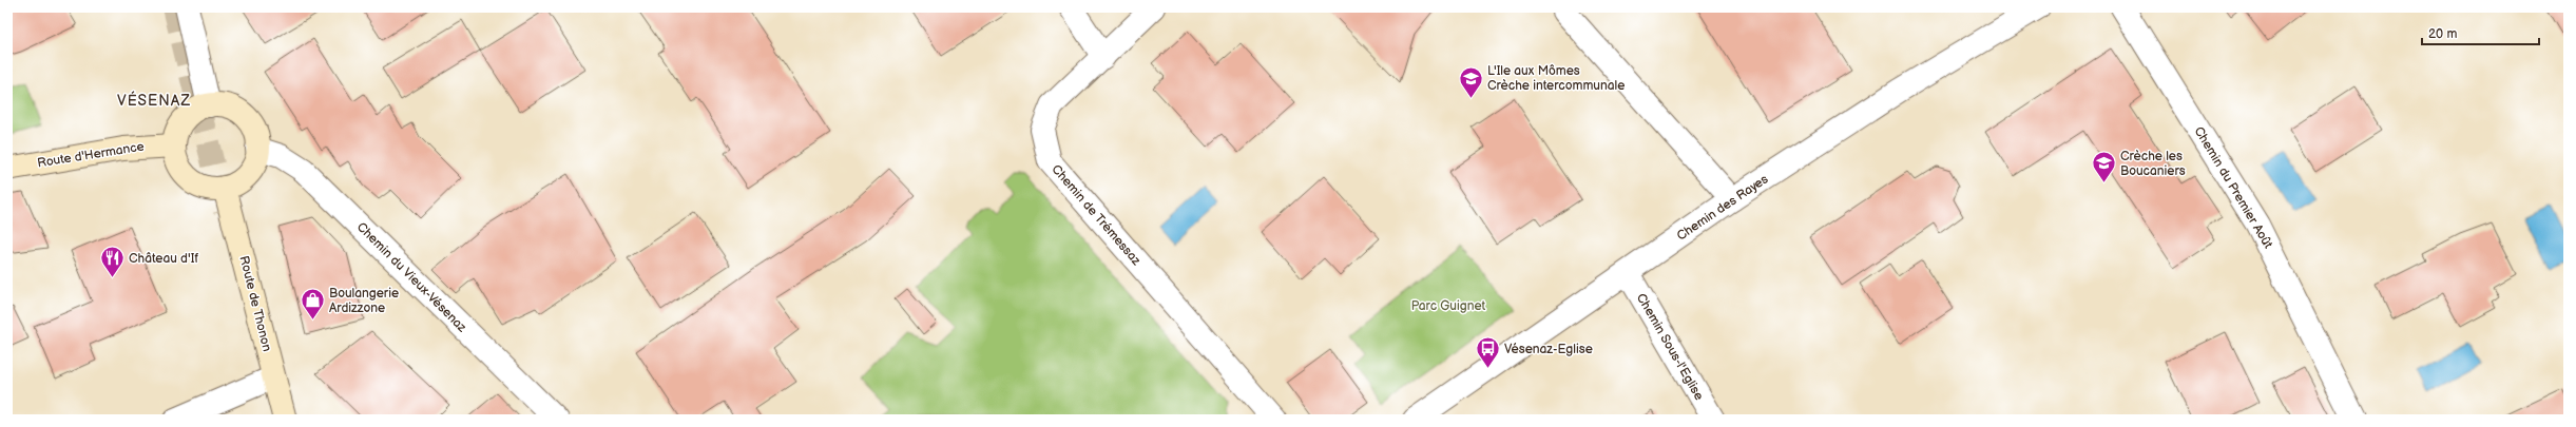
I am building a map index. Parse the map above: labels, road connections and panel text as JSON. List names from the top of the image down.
{
  "streets": {
    "main road": ["Route d'Hermance", "Route de Thonon"],
    "street": [
      "Chemin du Premier Août",
      "Chemin des Rayes",
      "Chemin de Trémessaz",
      "Chemin du Vieux-Vésenaz",
      "Chemin Sous-l'Eglise"
    ]
  },
  "crossings": [
    ["Route d'Hermance", "Chemin du Vieux-Vésenaz"],
    ["Route d'Hermance", "Route de Thonon"],
    ["Chemin des Rayes", "Chemin Sous-l'Eglise"],
    ["Chemin du Vieux-Vésenaz", "Route de Thonon"]
  ],
  "districts": ["VÉSENAZ"],
  "parks": ["Parc Guignet"],
  "places": {
    "school or university": ["L'Ile aux Mômes Crèche intercommunale", "Crèche les Boucaniers"],
    "restaurant": ["Château d'If"],
    "shop": ["Boulangerie Ardizzone"],
    "bus stop": ["Vésenaz-Eglise"]
  },
  "scale_bar": "20 m"
}
